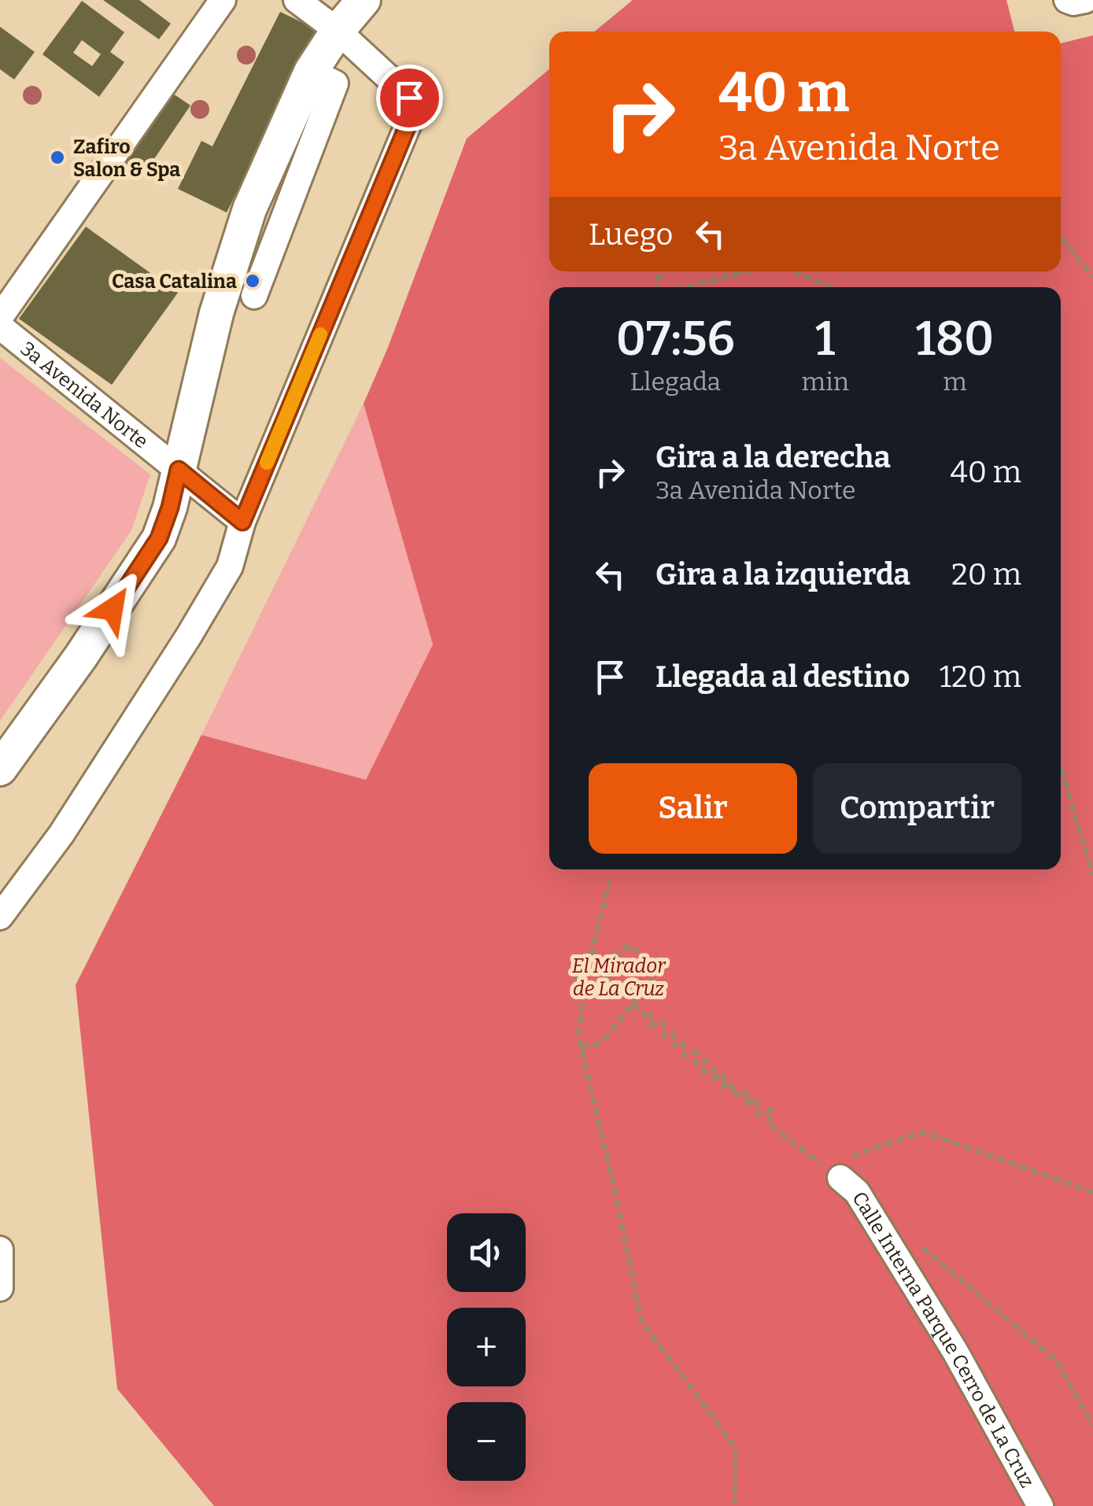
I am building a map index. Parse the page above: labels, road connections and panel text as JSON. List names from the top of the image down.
{
  "streets": {
    "street": ["3a Avenida Norte", "Calle Interna Parque Cerro de La Cruz"]
  },
  "parks": ["El Mirador de La Cruz"],
  "places": ["Zafiro Salon & Spa", "Casa Catalina"],
  "page": {
    "turn": ["40 m", "3a Avenida Norte"],
    "then": "Luego",
    "eta": [
      "07:56",
      "Llegada",
      "1",
      "min",
      "180",
      "m"
    ],
    "list": [
      {
        "name": "Gira a la derecha",
        "note": "3a Avenida Norte",
        "value": "40 m"
      },
      {
        "name": "Gira a la izquierda",
        "value": "20 m"
      },
      {
        "name": "Llegada al destino",
        "value": "120 m"
      }
    ],
    "buttons": ["Salir", "Compartir"],
    "map_buttons": ["+", "−"]
  }
}
